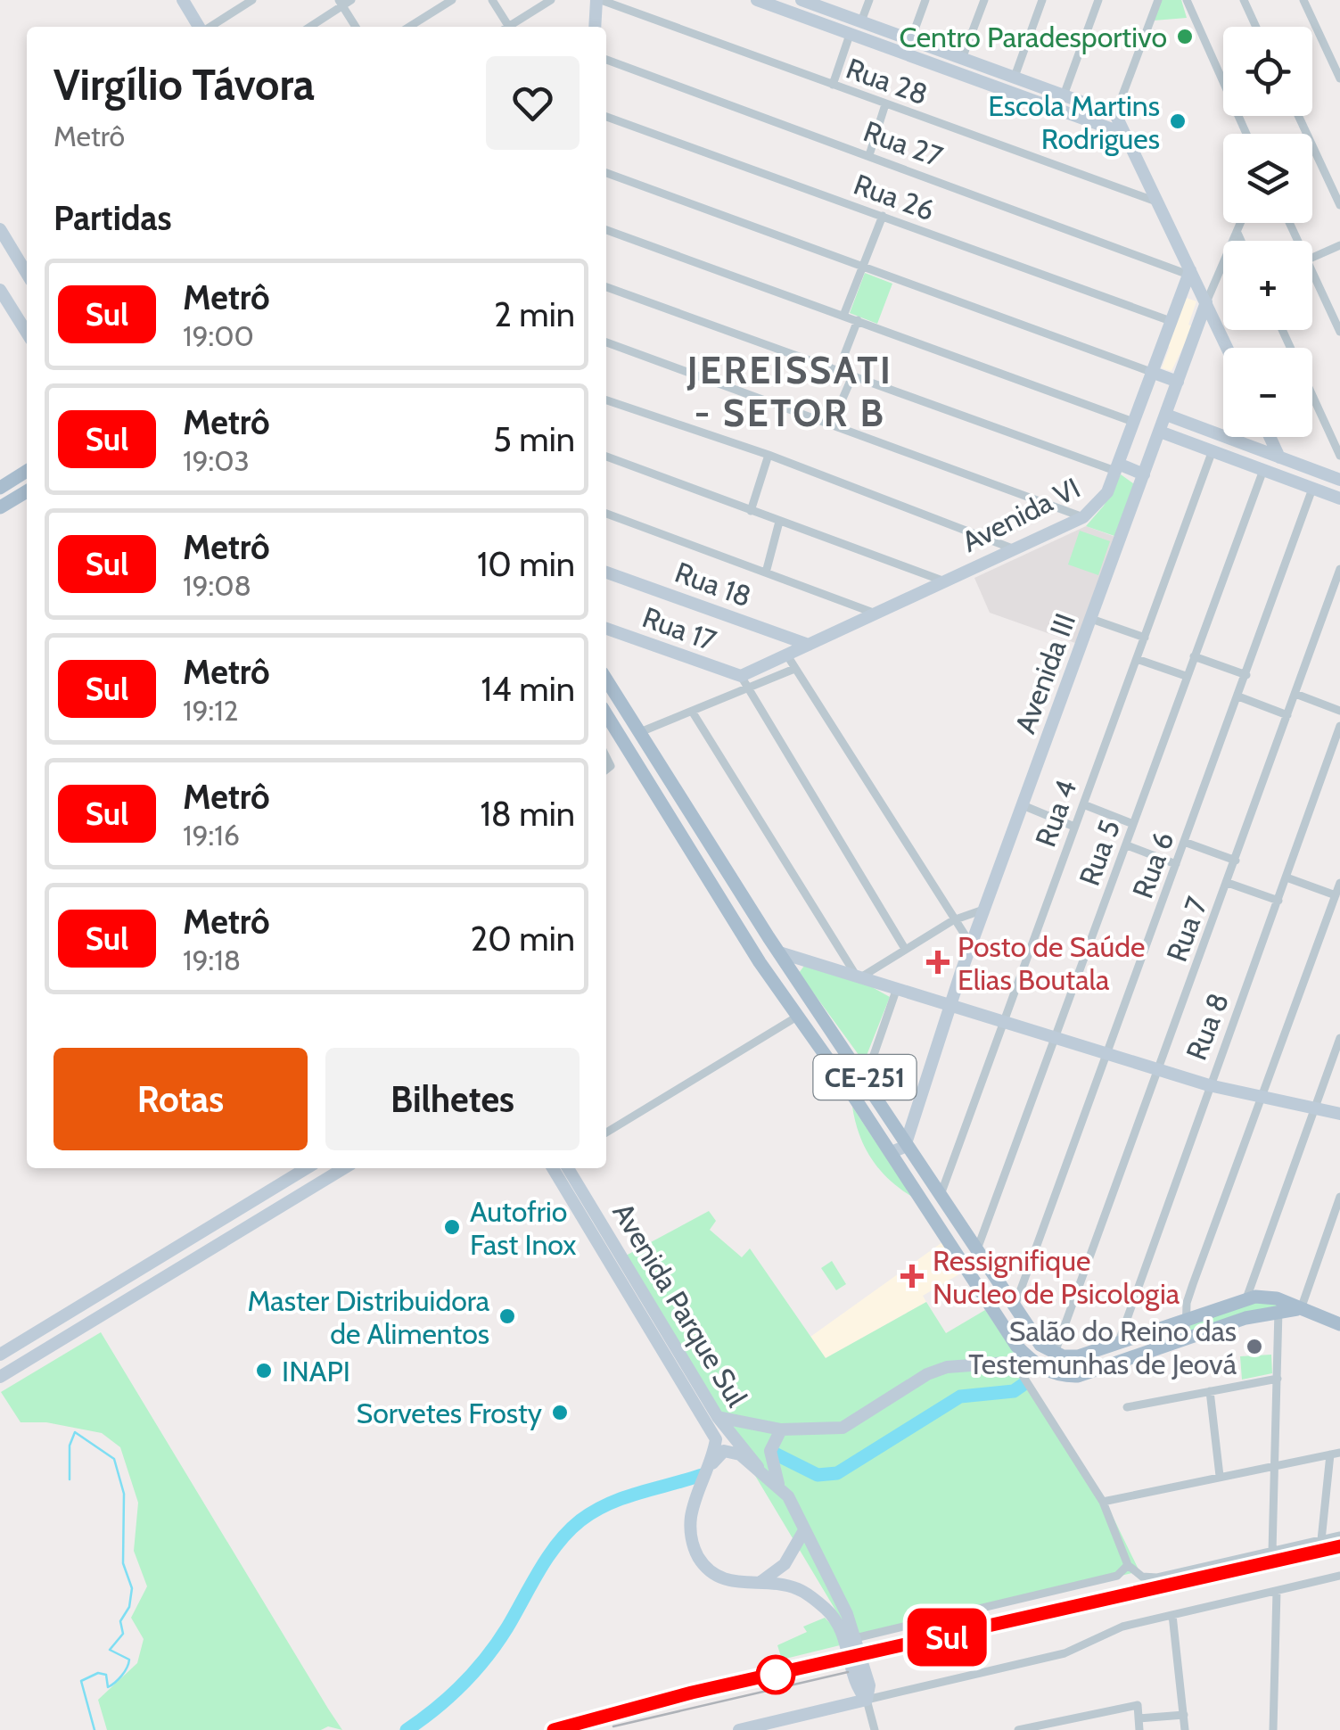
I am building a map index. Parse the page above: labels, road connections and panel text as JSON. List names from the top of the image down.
{
  "streets": {
    "main road": ["CE-251"],
    "street": [
      "Rua 28",
      "Rua 27",
      "Rua 26",
      "Avenida VI",
      "Rua 18",
      "Rua 17",
      "Avenida III",
      "Rua 4",
      "Rua 5",
      "Rua 6",
      "Rua 7",
      "Rua 8",
      "Avenida Parque Sul"
    ]
  },
  "crossings": [
    ["Rua 27", "Avenida VI"],
    ["Rua 26", "Avenida VI"],
    ["Avenida VI", "Rua 18"],
    ["Avenida VI", "Rua 17"],
    ["Avenida III", "CE-251"],
    ["Rua 4", "CE-251"],
    ["Rua 5", "CE-251"],
    ["Rua 6", "CE-251"],
    ["Rua 7", "CE-251"],
    ["Rua 8", "CE-251"]
  ],
  "districts": ["JEREISSATI - SETOR B"],
  "places": {
    "other": [
      "Centro Paradesportivo",
      "Escola Martins Rodrigues",
      "Autofrio Fast Inox",
      "Master Distribuidora de Alimentos",
      "Salão do Reino das Testemunhas de Jeová",
      "INAPI",
      "Sorvetes Frosty"
    ],
    "health": ["Posto de Saúde Elias Boutala", "Ressignifique Nucleo de Psicologia"]
  },
  "lines": ["metro line Sul"],
  "page": {
    "on_map": "Sul",
    "map_buttons": ["+", "−"],
    "heading": [
      ["Virgílio Távora", "Metrô"],
      "Partidas"
    ],
    "list": [
      {
        "mark": "Sul",
        "name": "Metrô",
        "note": "19:00",
        "value": "2 min"
      },
      {
        "mark": "Sul",
        "name": "Metrô",
        "note": "19:03",
        "value": "5 min"
      },
      {
        "mark": "Sul",
        "name": "Metrô",
        "note": "19:08",
        "value": "10 min"
      },
      {
        "mark": "Sul",
        "name": "Metrô",
        "note": "19:12",
        "value": "14 min"
      },
      {
        "mark": "Sul",
        "name": "Metrô",
        "note": "19:16",
        "value": "18 min"
      },
      {
        "mark": "Sul",
        "name": "Metrô",
        "note": "19:18",
        "value": "20 min"
      }
    ],
    "buttons": ["Rotas", "Bilhetes"]
  }
}
